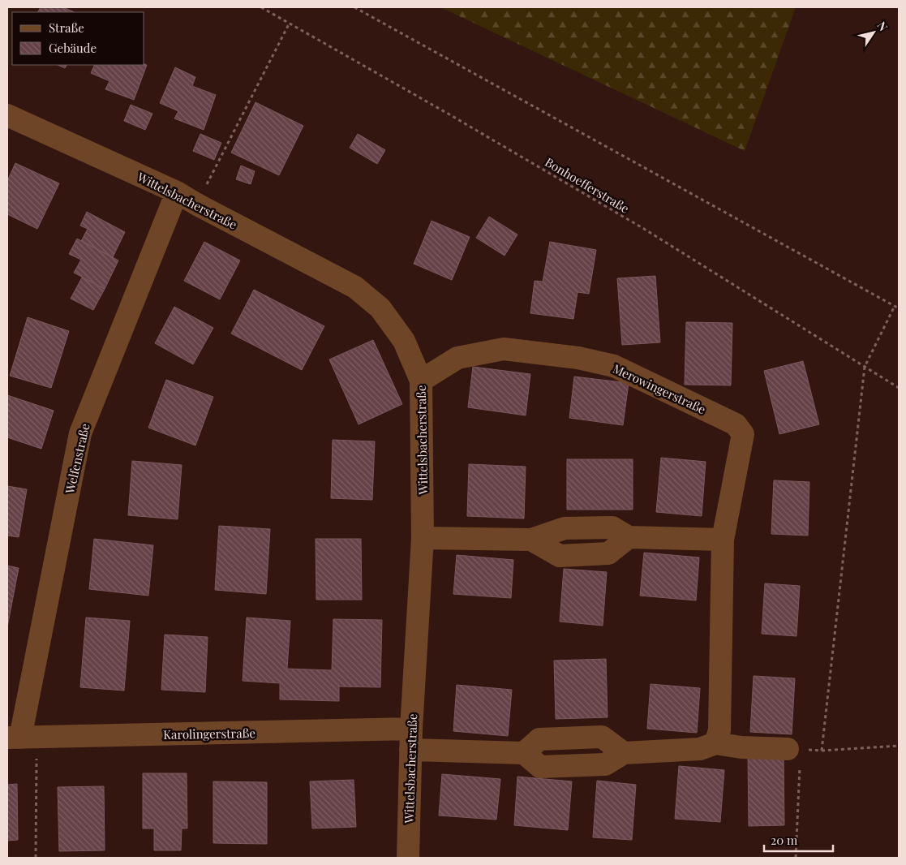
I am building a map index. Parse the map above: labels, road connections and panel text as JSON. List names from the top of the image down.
{
  "streets": {
    "street": [
      "Wittelsbacherstraße",
      "Merowingerstraße",
      "Welfenstraße",
      "Karolingerstraße"
    ],
    "path": ["Bonhoefferstraße"]
  },
  "crossings": [
    ["Wittelsbacherstraße", "Merowingerstraße"],
    ["Wittelsbacherstraße", "Welfenstraße"],
    ["Wittelsbacherstraße", "Karolingerstraße"],
    ["Welfenstraße", "Karolingerstraße"]
  ],
  "legend": ["Straße", "Gebäude"],
  "scale_bar": "20 m",
  "north": "top right"
}
